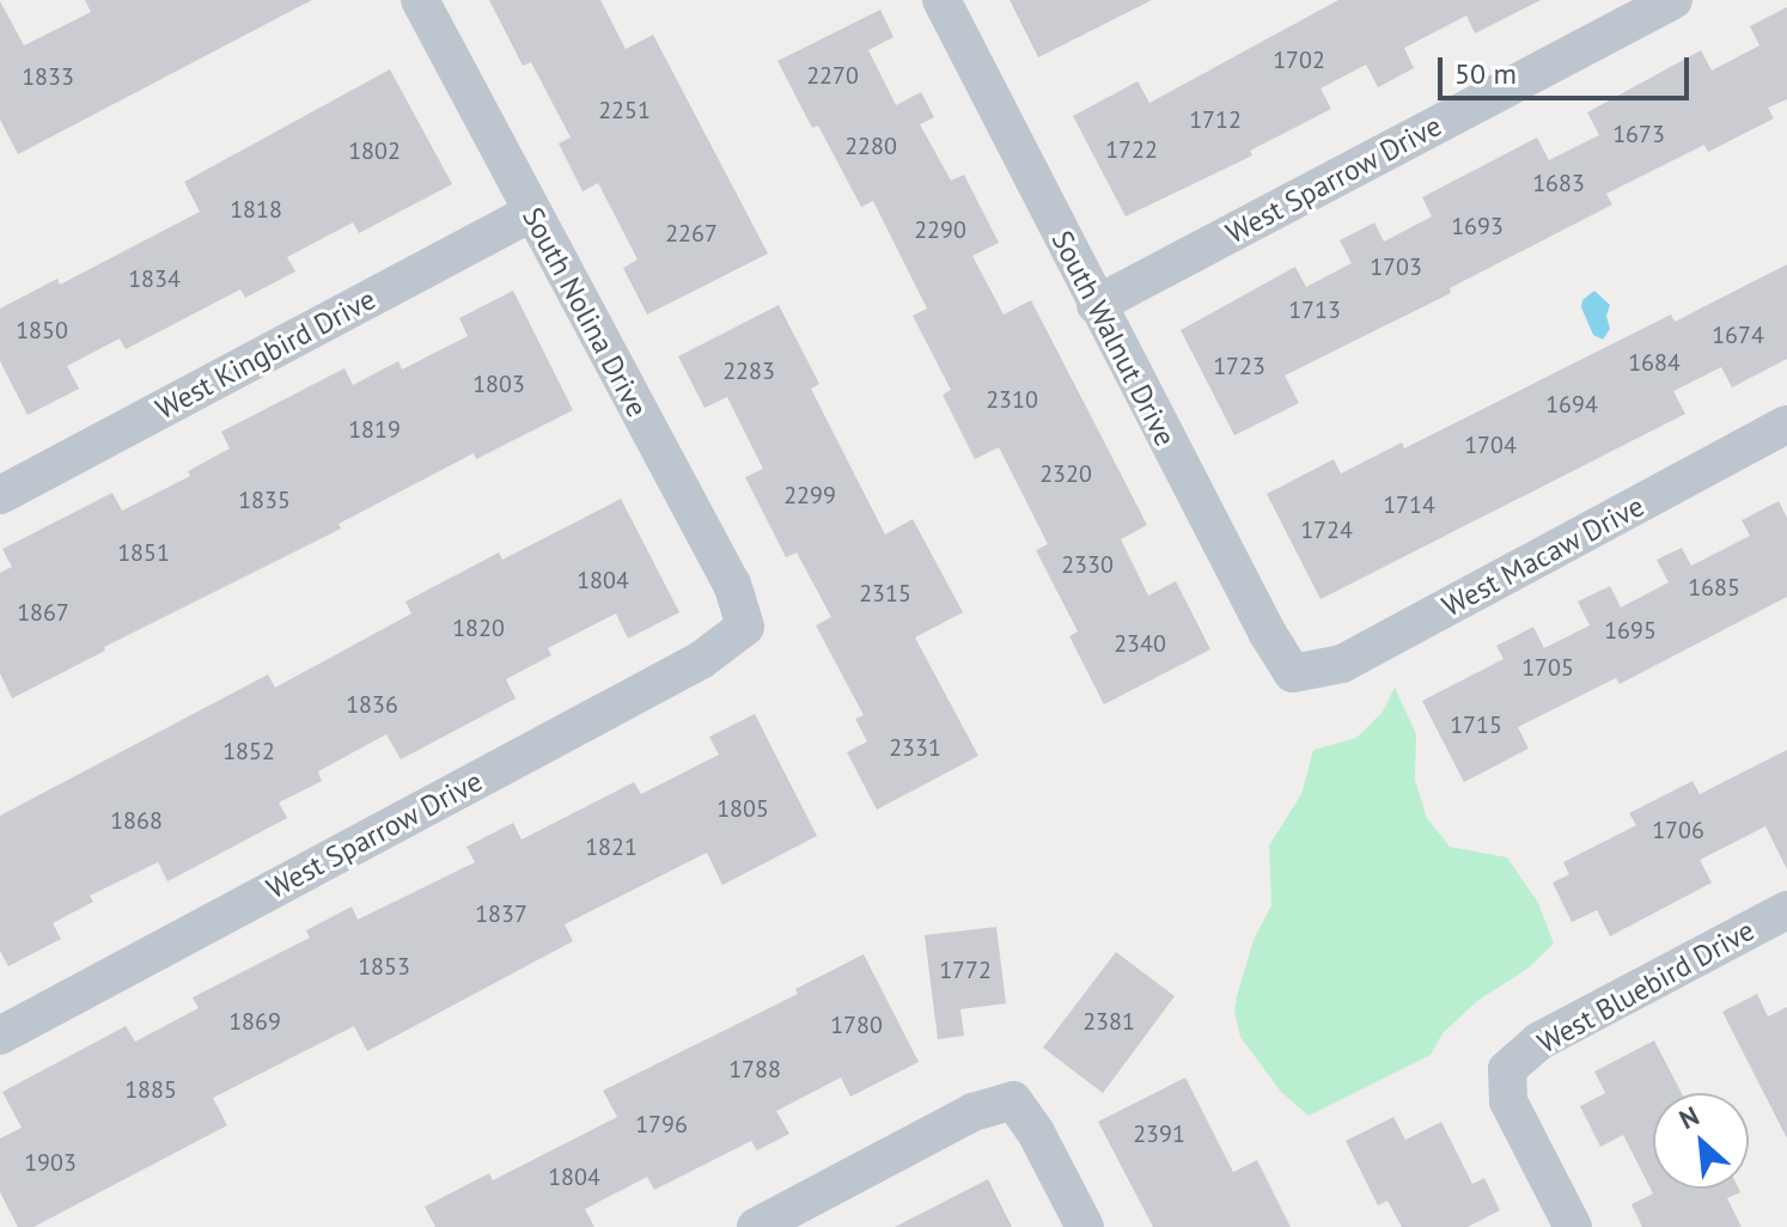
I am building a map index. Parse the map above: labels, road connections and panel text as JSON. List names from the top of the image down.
{
  "streets": {
    "street": [
      "West Sparrow Drive",
      "South Nolina Drive",
      "South Walnut Drive",
      "West Kingbird Drive",
      "West Macaw Drive",
      "West Bluebird Drive"
    ]
  },
  "crossings": [
    ["West Sparrow Drive", "South Nolina Drive"],
    ["West Sparrow Drive", "South Walnut Drive"],
    ["South Nolina Drive", "West Kingbird Drive"],
    ["South Walnut Drive", "West Macaw Drive"]
  ],
  "house_numbers": [
    "1702",
    "2270",
    "1833",
    "2251",
    "1712",
    "1673",
    "2280",
    "1722",
    "1802",
    "1683",
    "1818",
    "1693",
    "2290",
    "2267",
    "1703",
    "1834",
    "1713",
    "1850",
    "1674",
    "1684",
    "1723",
    "2283",
    "1803",
    "2310",
    "1694",
    "1819",
    "1704",
    "2320",
    "2299",
    "1835",
    "1714",
    "1724",
    "1851",
    "2330",
    "1804",
    "1685",
    "2315",
    "1867",
    "1820",
    "1695",
    "2340",
    "1705",
    "1836",
    "1715",
    "2331",
    "1852",
    "1805",
    "1868",
    "1706",
    "1821",
    "1837",
    "1853",
    "1772",
    "1869",
    "2381",
    "1780",
    "1788",
    "1885",
    "1796",
    "2391",
    "1903",
    "1804"
  ],
  "scale_bar": "50 m",
  "north": "top left"
}
